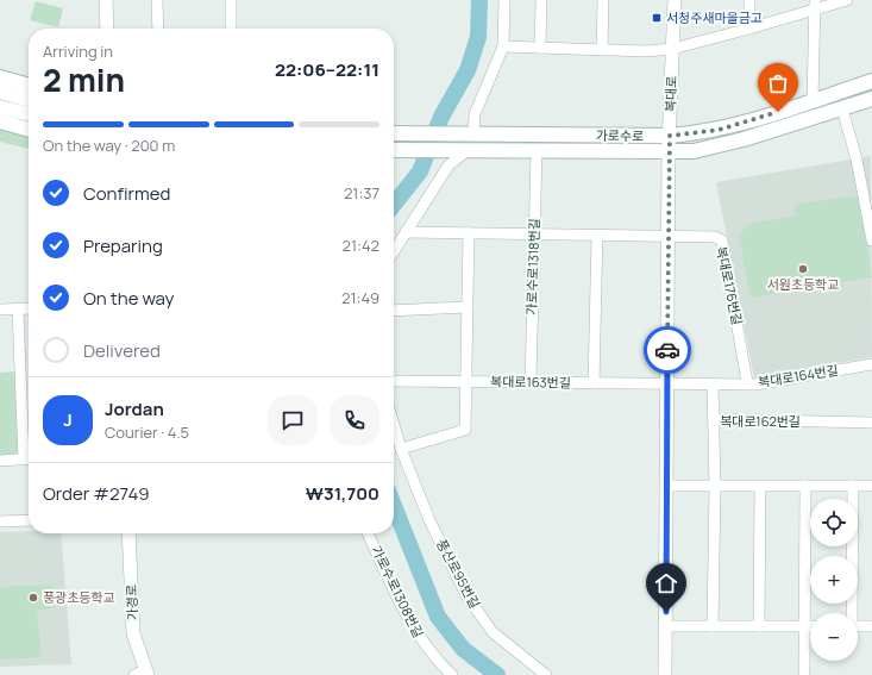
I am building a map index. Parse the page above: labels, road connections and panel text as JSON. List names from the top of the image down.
{
  "streets": {
    "main road": ["가로수로"],
    "street": [
      "복대로",
      "가로수로1318번길",
      "복대로176번길",
      "복대로164번길",
      "복대로163번길",
      "복대로162번길",
      "풍산로95번길",
      "가로수로1308번길",
      "가경로"
    ]
  },
  "crossings": [
    ["복대로", "가로수로"],
    ["복대로", "복대로176번길"],
    ["복대로", "복대로164번길"],
    ["복대로", "복대로163번길"],
    ["가로수로", "가로수로1318번길"],
    ["가로수로1318번길", "복대로163번길"],
    ["복대로176번길", "복대로164번길"],
    ["복대로164번길", "복대로163번길"]
  ],
  "places": {
    "transit": ["서청주새마을금고"],
    "other": ["서원초등학교", "풍광초등학교"]
  },
  "page": {
    "heading": ["2 min", "Arriving in", "22:06–22:11"],
    "panel": [
      "Jordan",
      "Courier · 4.5",
      "Order #2749",
      "₩31,700"
    ],
    "bar": "On the way · 200 m",
    "list": [
      ["Confirmed", "21:37"],
      ["Preparing", "21:42"],
      ["On the way", "21:49"],
      "Delivered"
    ],
    "round": "J",
    "map_buttons": ["+", "−"]
  }
}
